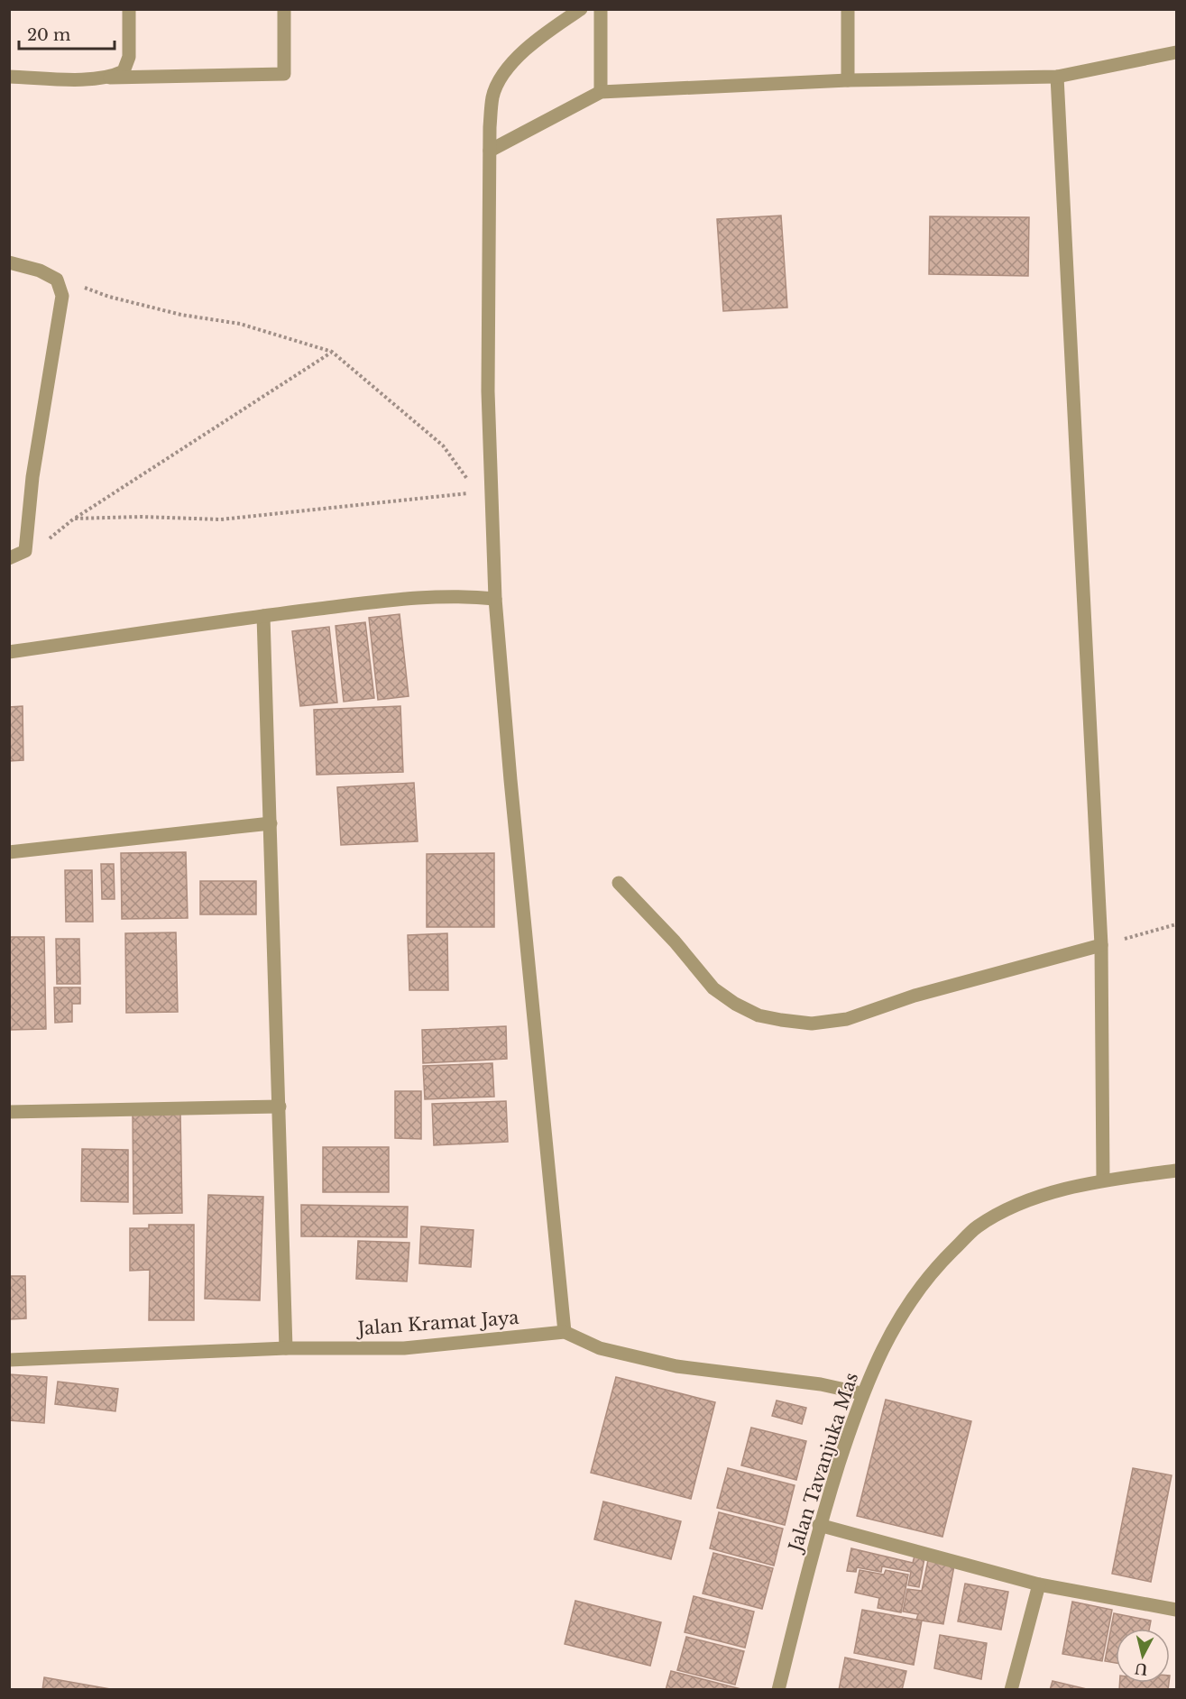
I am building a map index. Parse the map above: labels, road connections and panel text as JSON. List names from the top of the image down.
{
  "streets": {
    "street": ["Jalan Kramat Jaya", "Jalan Tavanjuka Mas"]
  },
  "scale_bar": "20 m",
  "north": "bottom"
}
